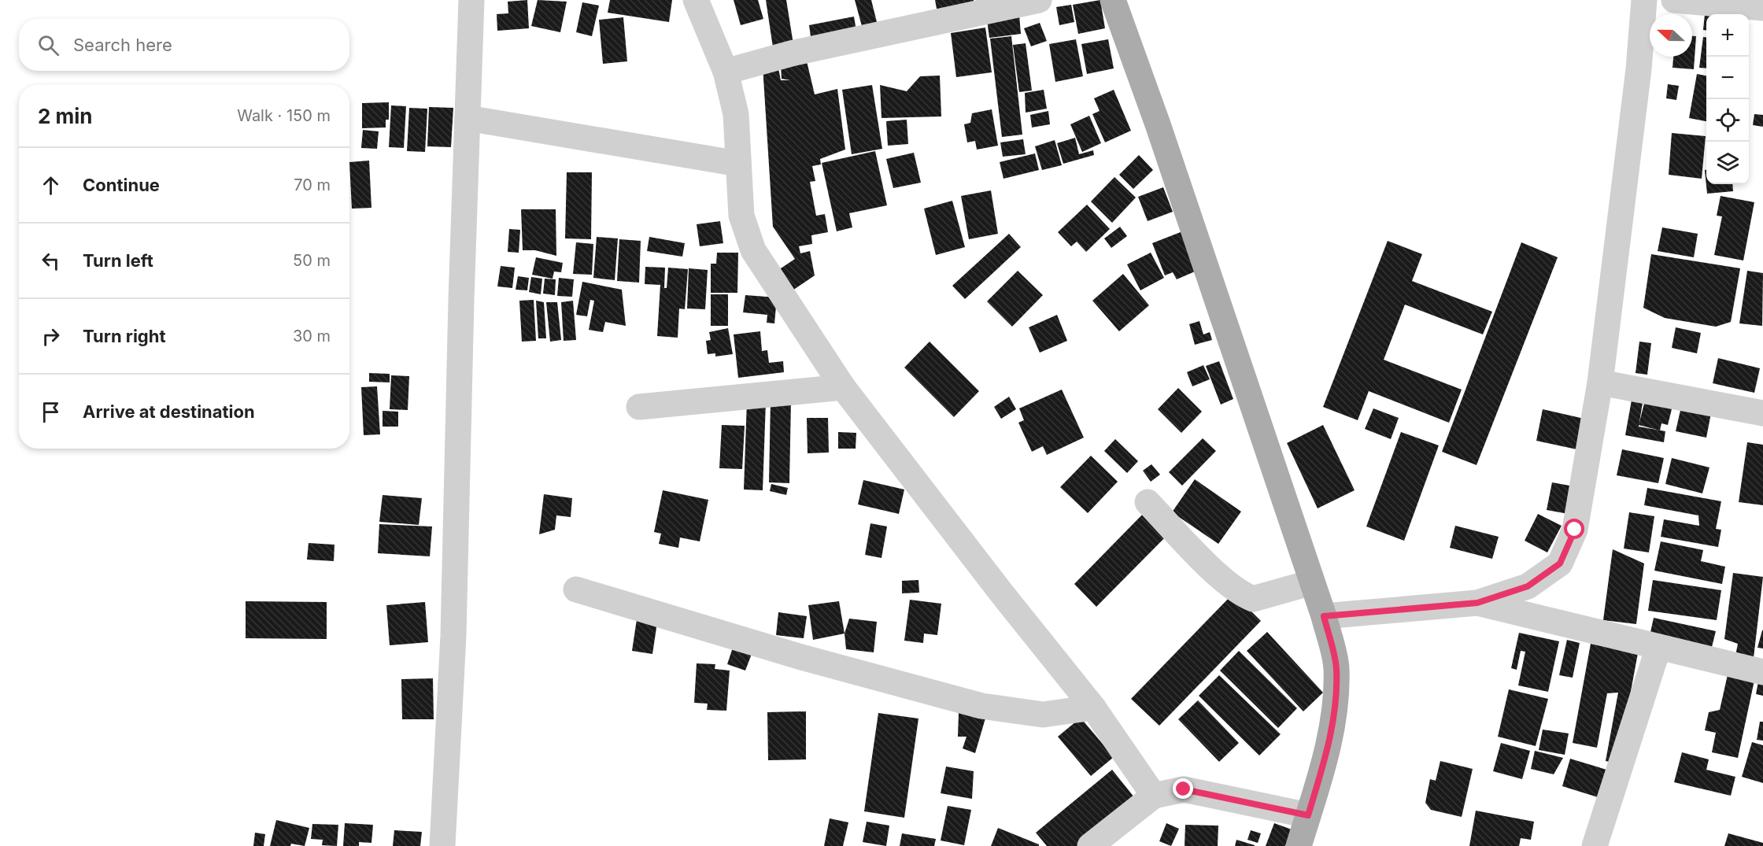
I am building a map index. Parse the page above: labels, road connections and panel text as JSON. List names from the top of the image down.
{
  "north": "left",
  "page": {
    "map_buttons": ["+", "−"],
    "search": "Search here",
    "heading": ["2 min", "Walk · 150 m"],
    "list": [
      ["Continue", "70 m"],
      ["Turn left", "50 m"],
      ["Turn right", "30 m"],
      "Arrive at destination"
    ]
  }
}
